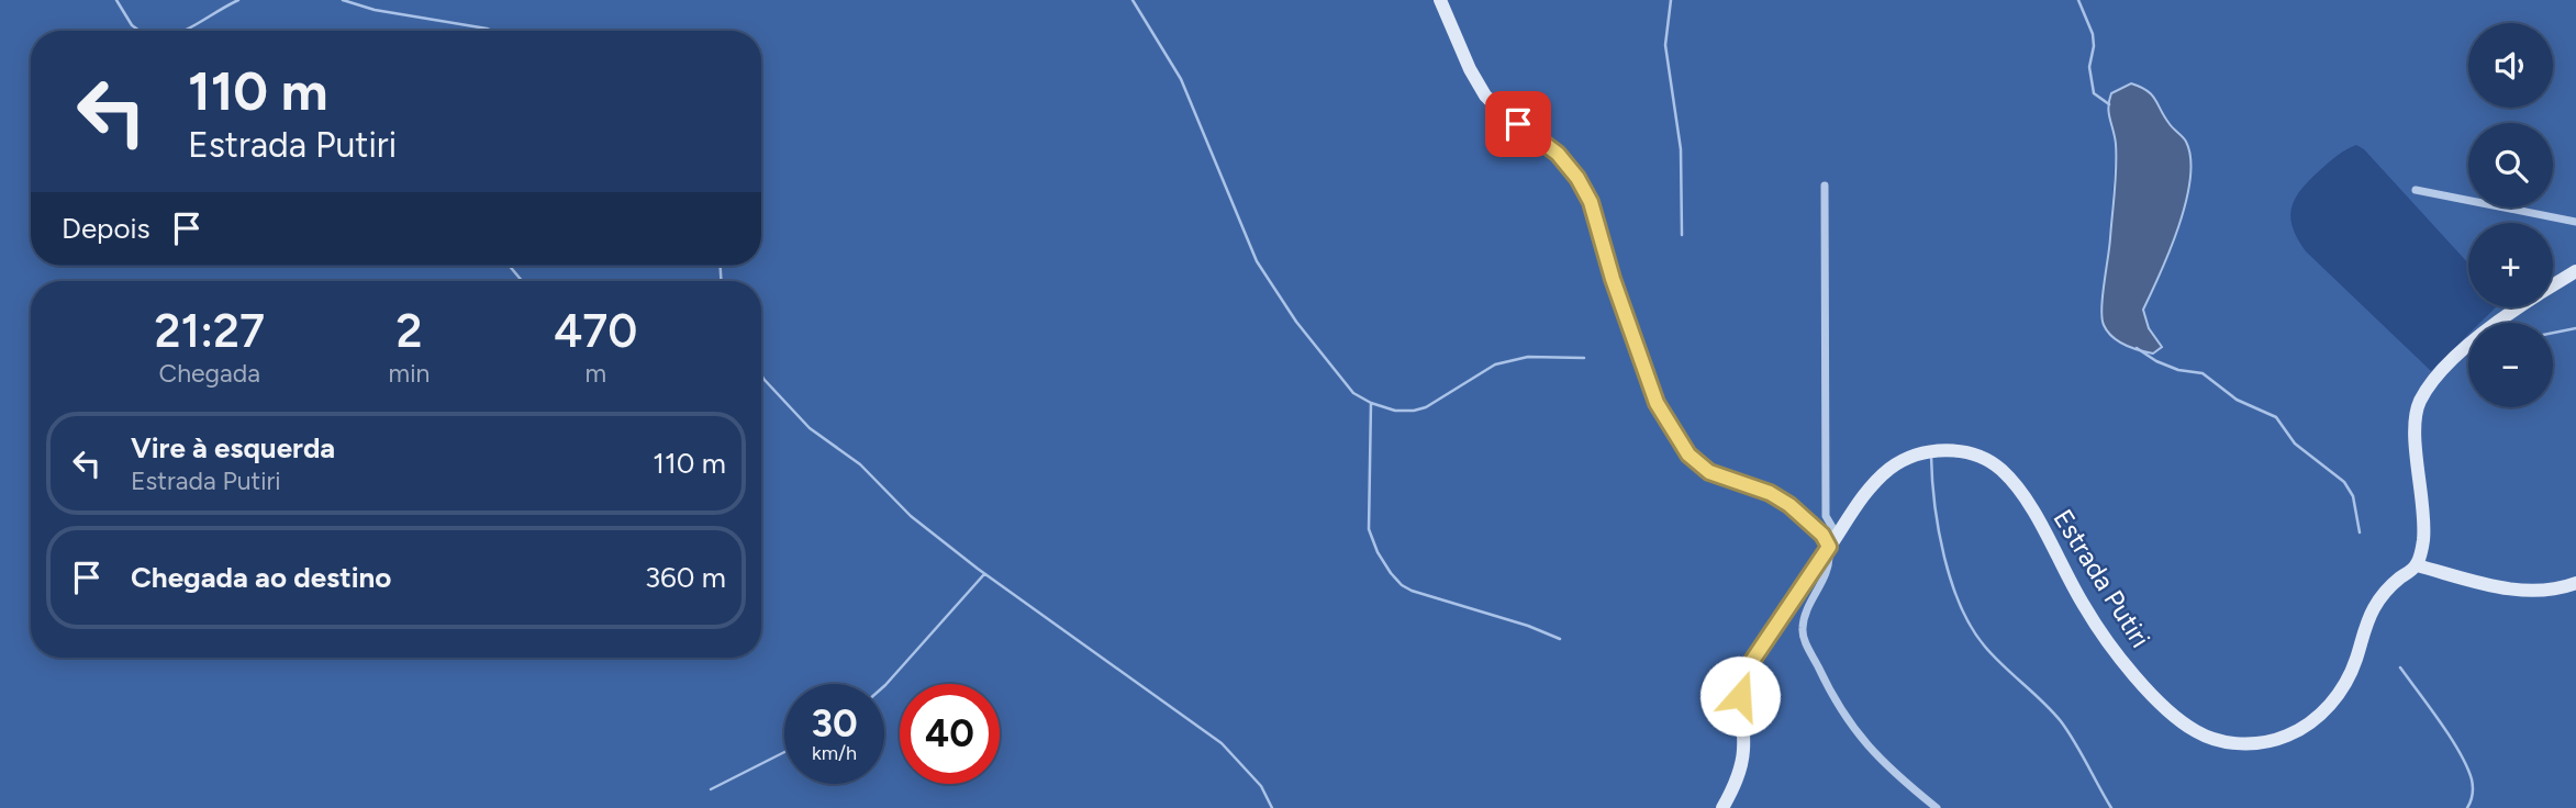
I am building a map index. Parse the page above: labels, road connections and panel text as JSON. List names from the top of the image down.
{
  "streets": {
    "street": ["Estrada Putiri"]
  },
  "page": {
    "map_buttons": ["+", "−"],
    "turn": ["110 m", "Estrada Putiri"],
    "then": "Depois",
    "eta": [
      "21:27",
      "Chegada",
      "2",
      "min",
      "470",
      "m"
    ],
    "list": [
      {
        "name": "Vire à esquerda",
        "note": "Estrada Putiri",
        "value": "110 m"
      },
      {
        "name": "Chegada ao destino",
        "value": "360 m"
      }
    ],
    "speed": "30 km/h",
    "limit": "40"
  }
}
